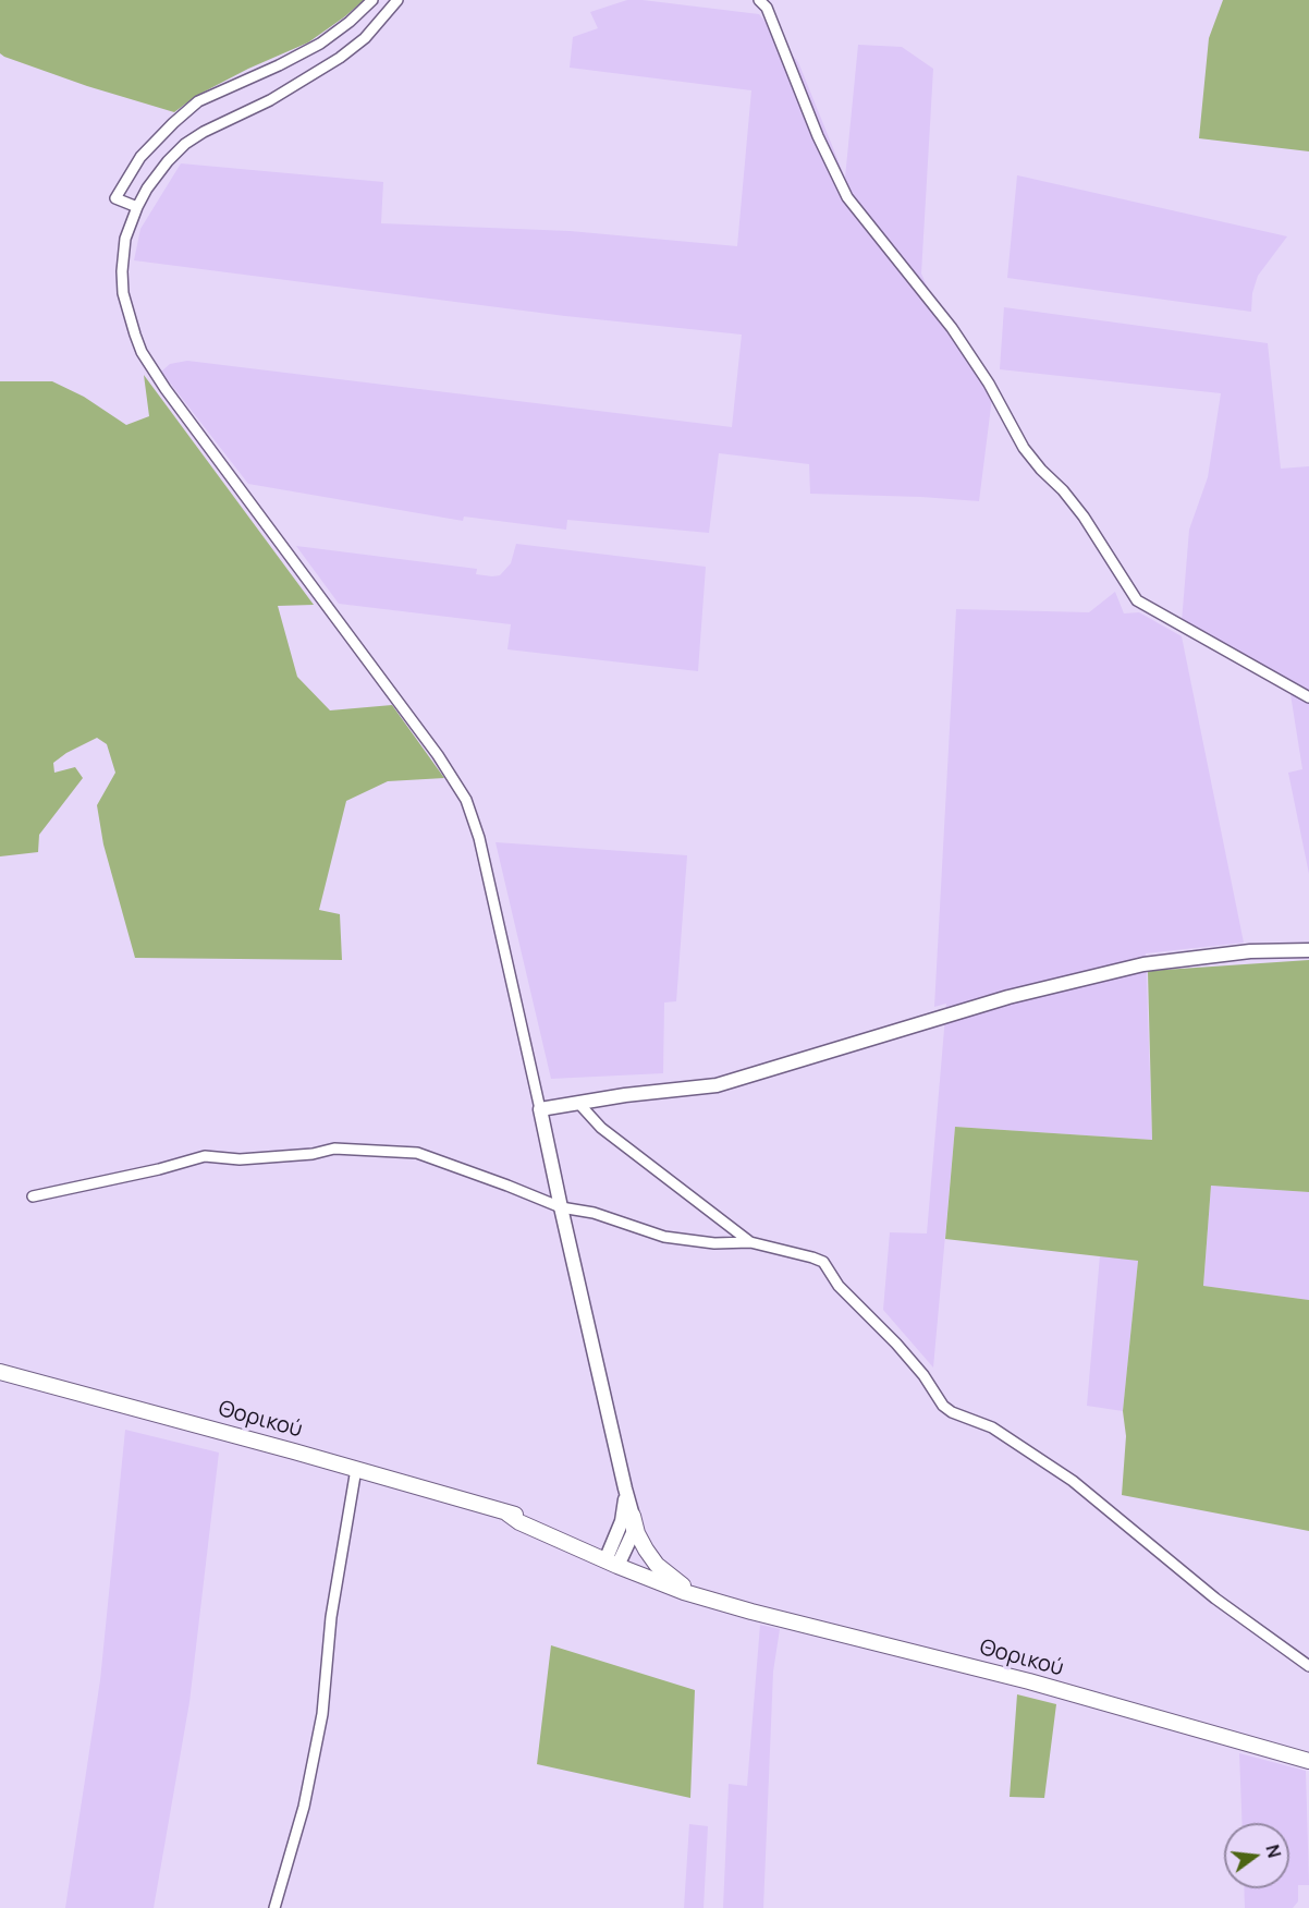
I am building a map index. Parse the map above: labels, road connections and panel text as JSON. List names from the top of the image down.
{
  "streets": {
    "main road": ["Θορικού"]
  },
  "north": "right"
}
